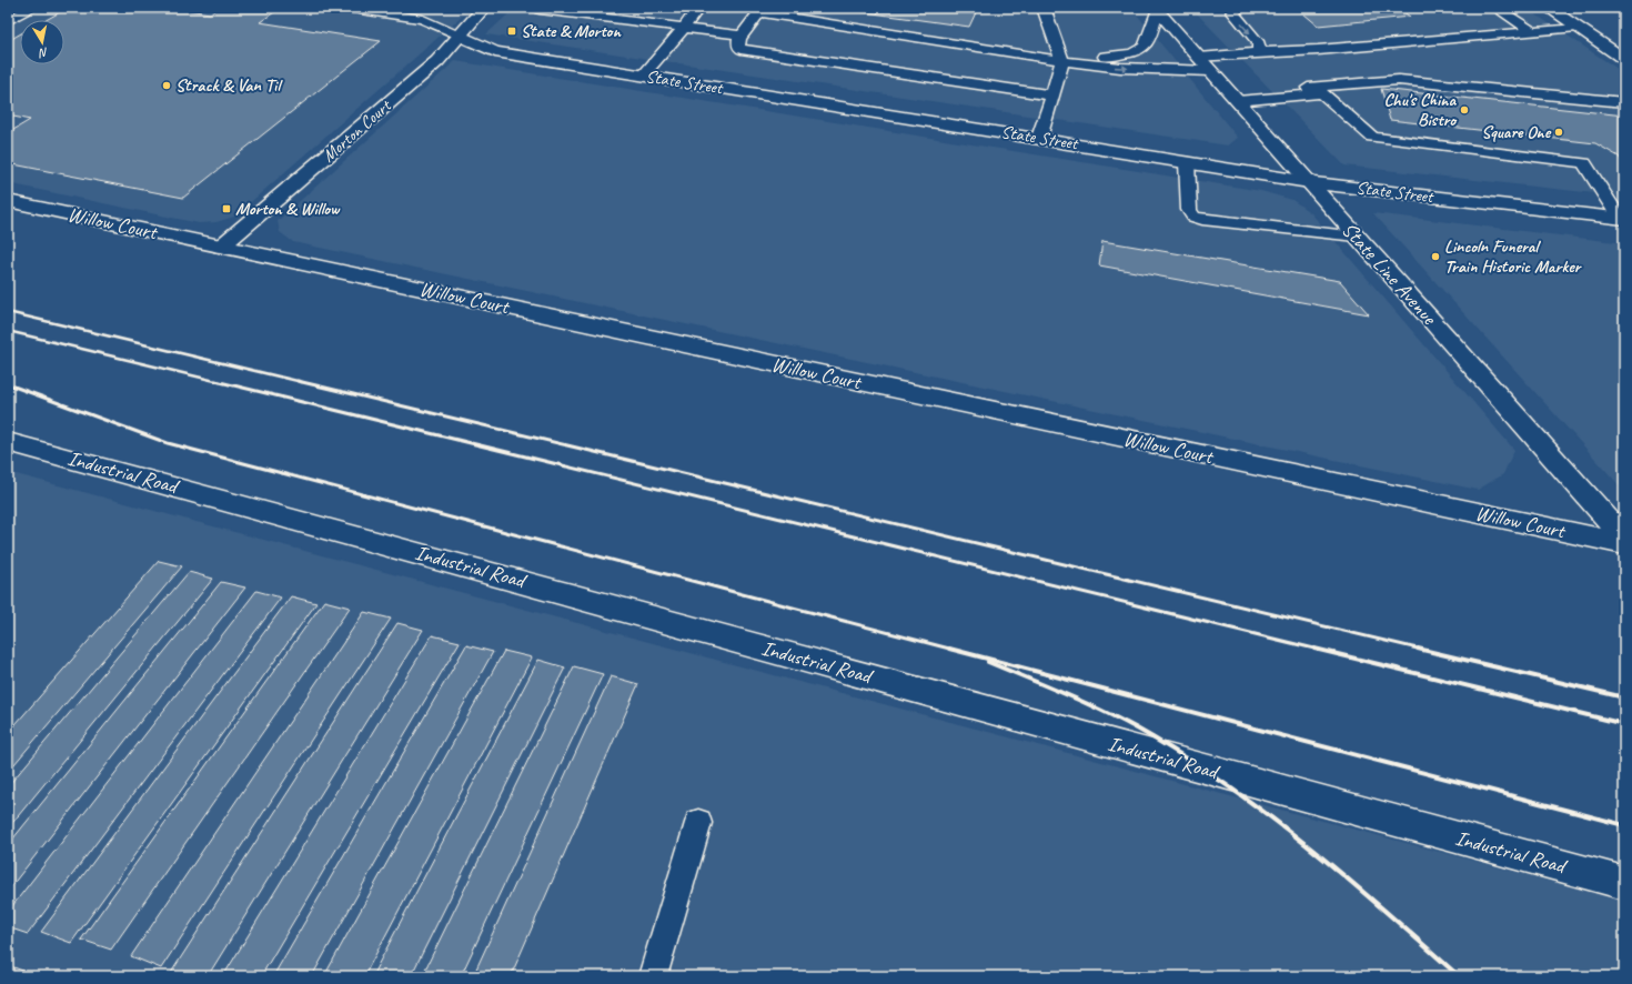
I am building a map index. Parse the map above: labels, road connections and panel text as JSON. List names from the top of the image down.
{
  "streets": {
    "street": [
      "State Street",
      "Morton Court",
      "Willow Court",
      "State Line Avenue",
      "Industrial Road"
    ]
  },
  "crossings": [
    ["State Street", "Morton Court"],
    ["State Street", "State Line Avenue"],
    ["Morton Court", "Willow Court"]
  ],
  "places": {
    "transit": ["State & Morton", "Morton & Willow"],
    "other": [
      "Strack & Van Til",
      "Chu's China Bistro",
      "Square One",
      "Lincoln Funeral Train Historic Marker"
    ]
  },
  "north": "bottom"
}
